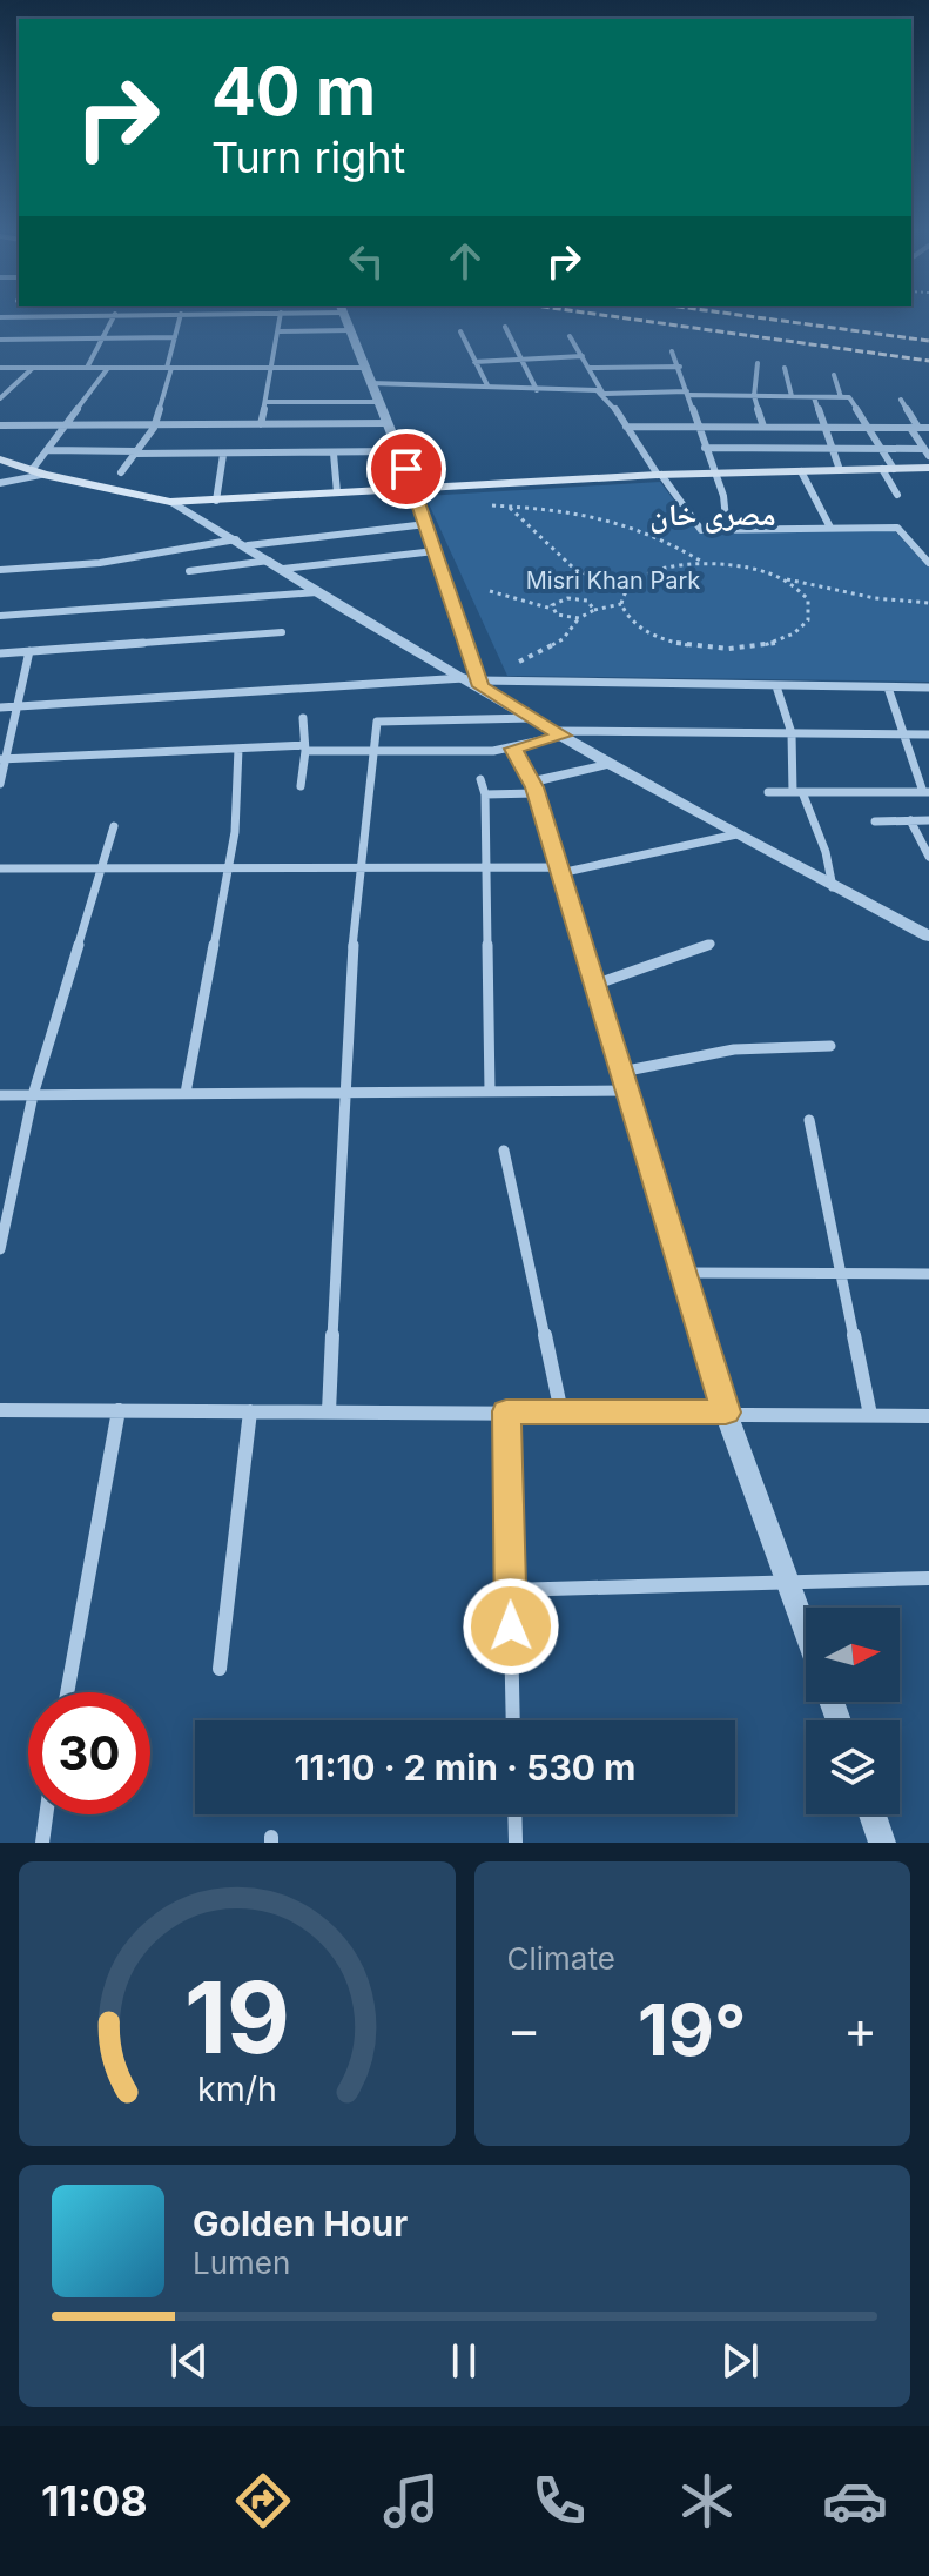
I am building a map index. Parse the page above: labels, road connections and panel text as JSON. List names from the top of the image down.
{
  "districts": ["مصری خان"],
  "parks": ["Misri Khan Park"],
  "north": "right",
  "page": {
    "turn": ["40 m", "Turn right"],
    "limit": "30",
    "trip": "11:10 · 2 min · 530 m",
    "tile": "Climate",
    "heat": ["−", "19°", "+"],
    "song": ["Golden Hour", "Lumen"],
    "tabs": "11:08",
    "gauge": ["19", "km/h"]
  }
}
